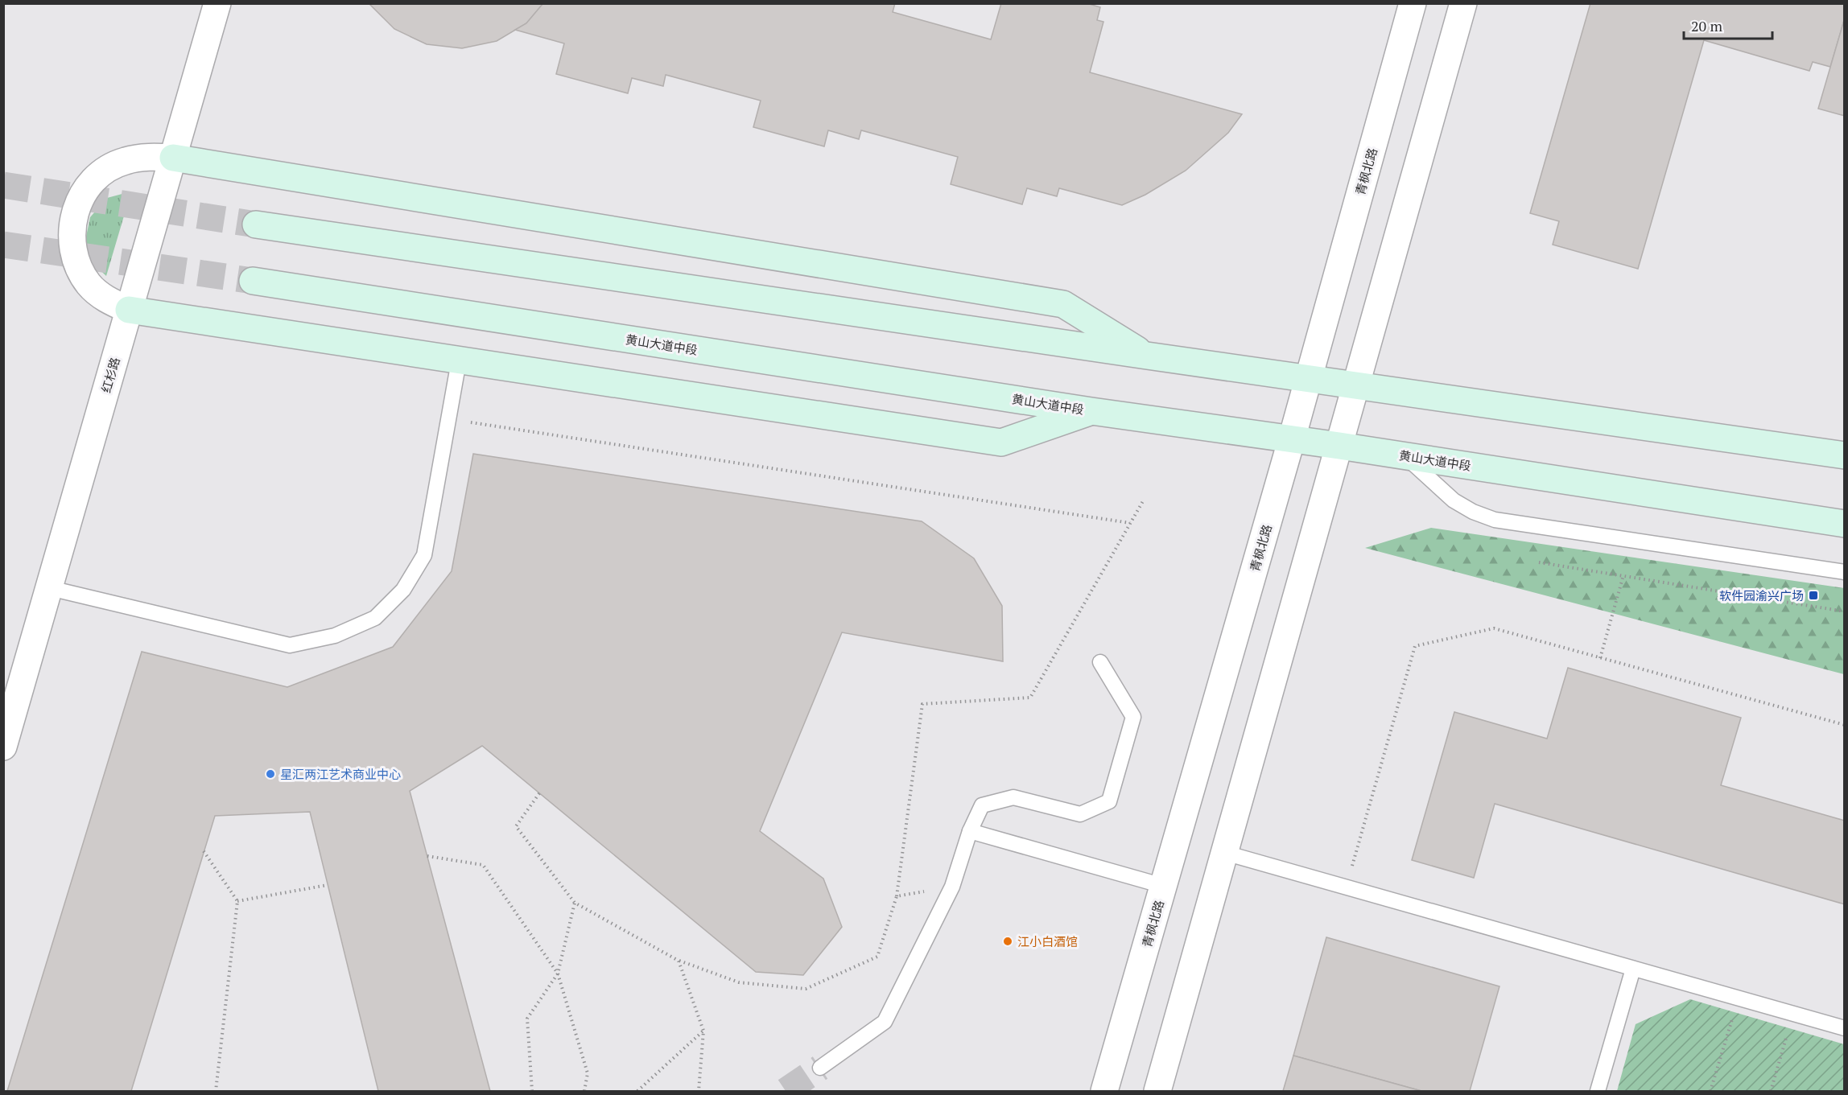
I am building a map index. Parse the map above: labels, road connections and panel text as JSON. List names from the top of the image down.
{
  "streets": {
    "main road": ["黄山大道中段"],
    "street": ["青枫北路", "红杉路"]
  },
  "crossings": [
    ["青枫北路", "黄山大道中段"]
  ],
  "places": {
    "transit": ["软件园渝兴广场"],
    "other": ["星汇两江艺术商业中心", "江小白酒馆"]
  },
  "scale_bar": "20 m"
}
